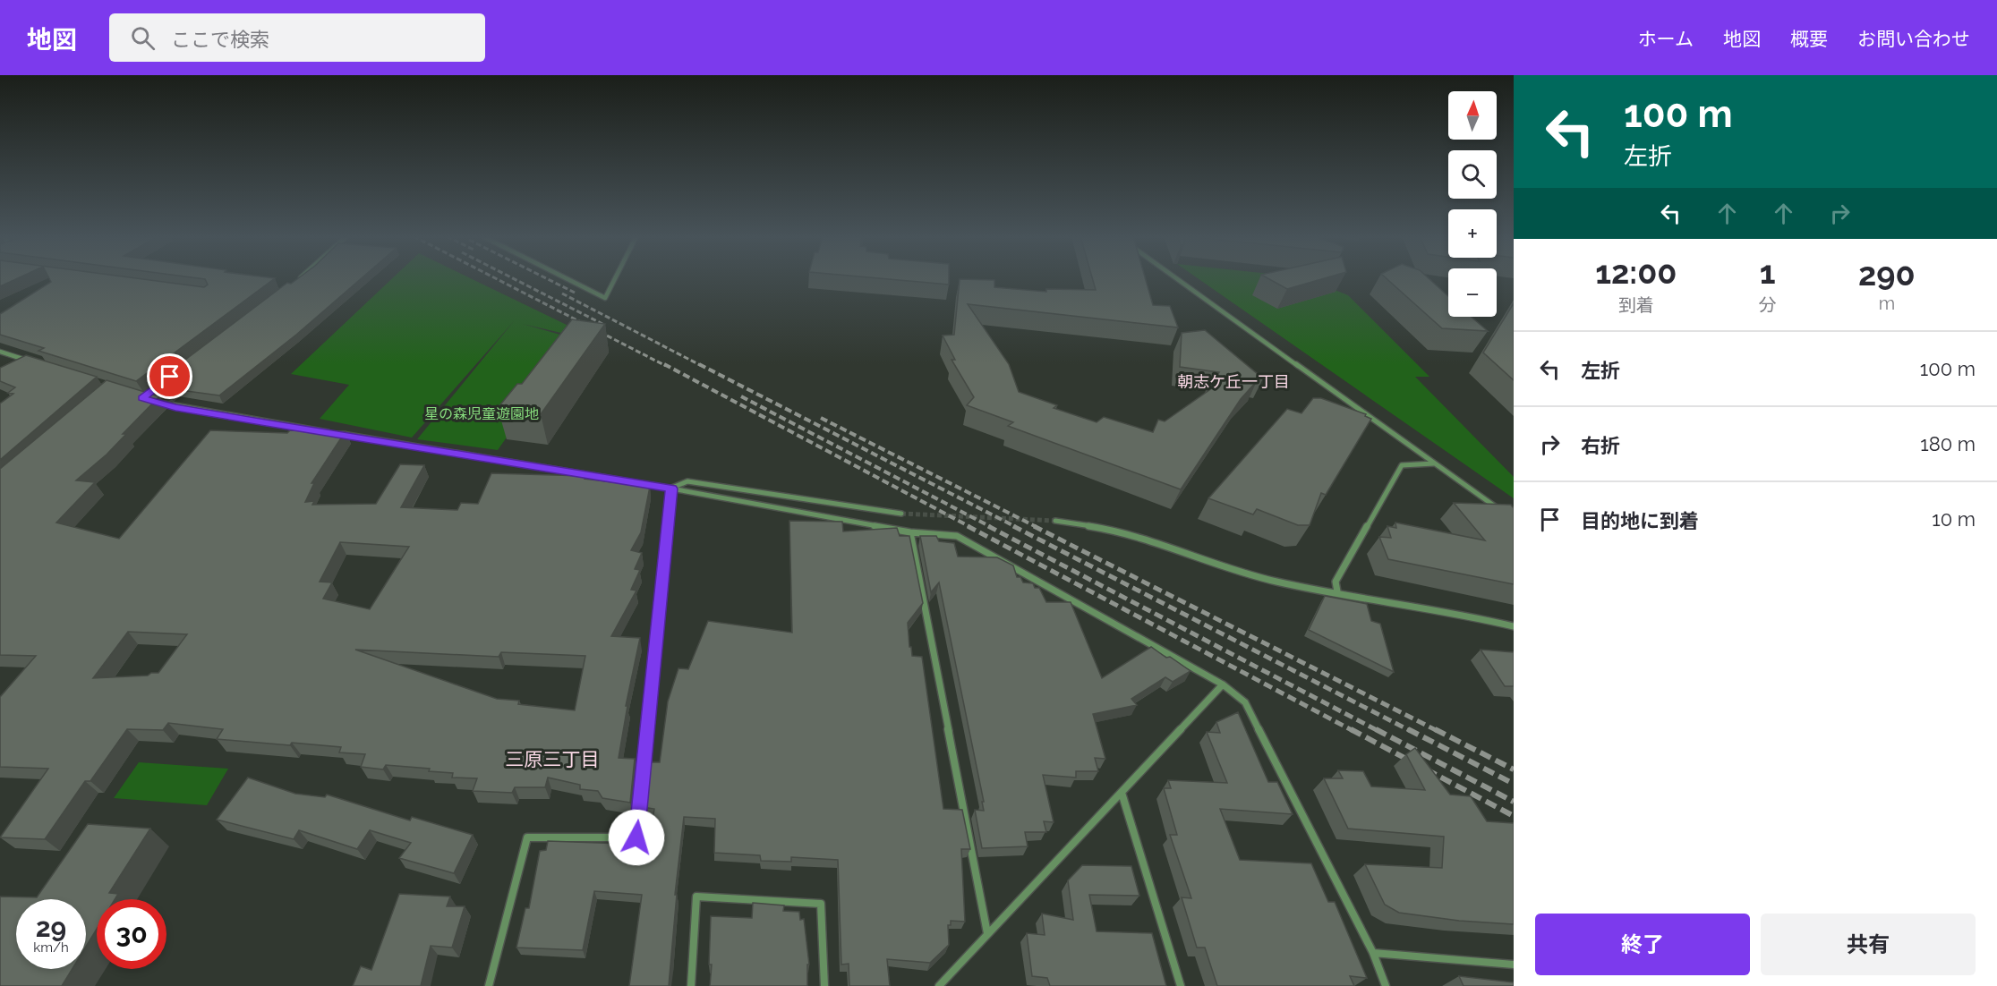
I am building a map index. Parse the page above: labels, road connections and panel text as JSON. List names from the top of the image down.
{
  "districts": ["朝志ケ丘一丁目", "三原三丁目"],
  "parks": ["星の森児童遊園地"],
  "north": "top",
  "page": {
    "header": "地図",
    "search": "ここで検索",
    "nav": [
      "ホーム",
      "地図",
      "概要",
      "お問い合わせ"
    ],
    "turn": ["100 m", "左折"],
    "map_buttons": ["+", "−"],
    "eta": [
      "12:00",
      "到着",
      "1",
      "分",
      "290",
      "m"
    ],
    "list": [
      {
        "name": "左折",
        "value": "100 m"
      },
      {
        "name": "右折",
        "value": "180 m"
      },
      {
        "name": "目的地に到着",
        "value": "10 m"
      }
    ],
    "speed": "29 km/h",
    "limit": "30",
    "buttons": ["終了", "共有"]
  }
}
